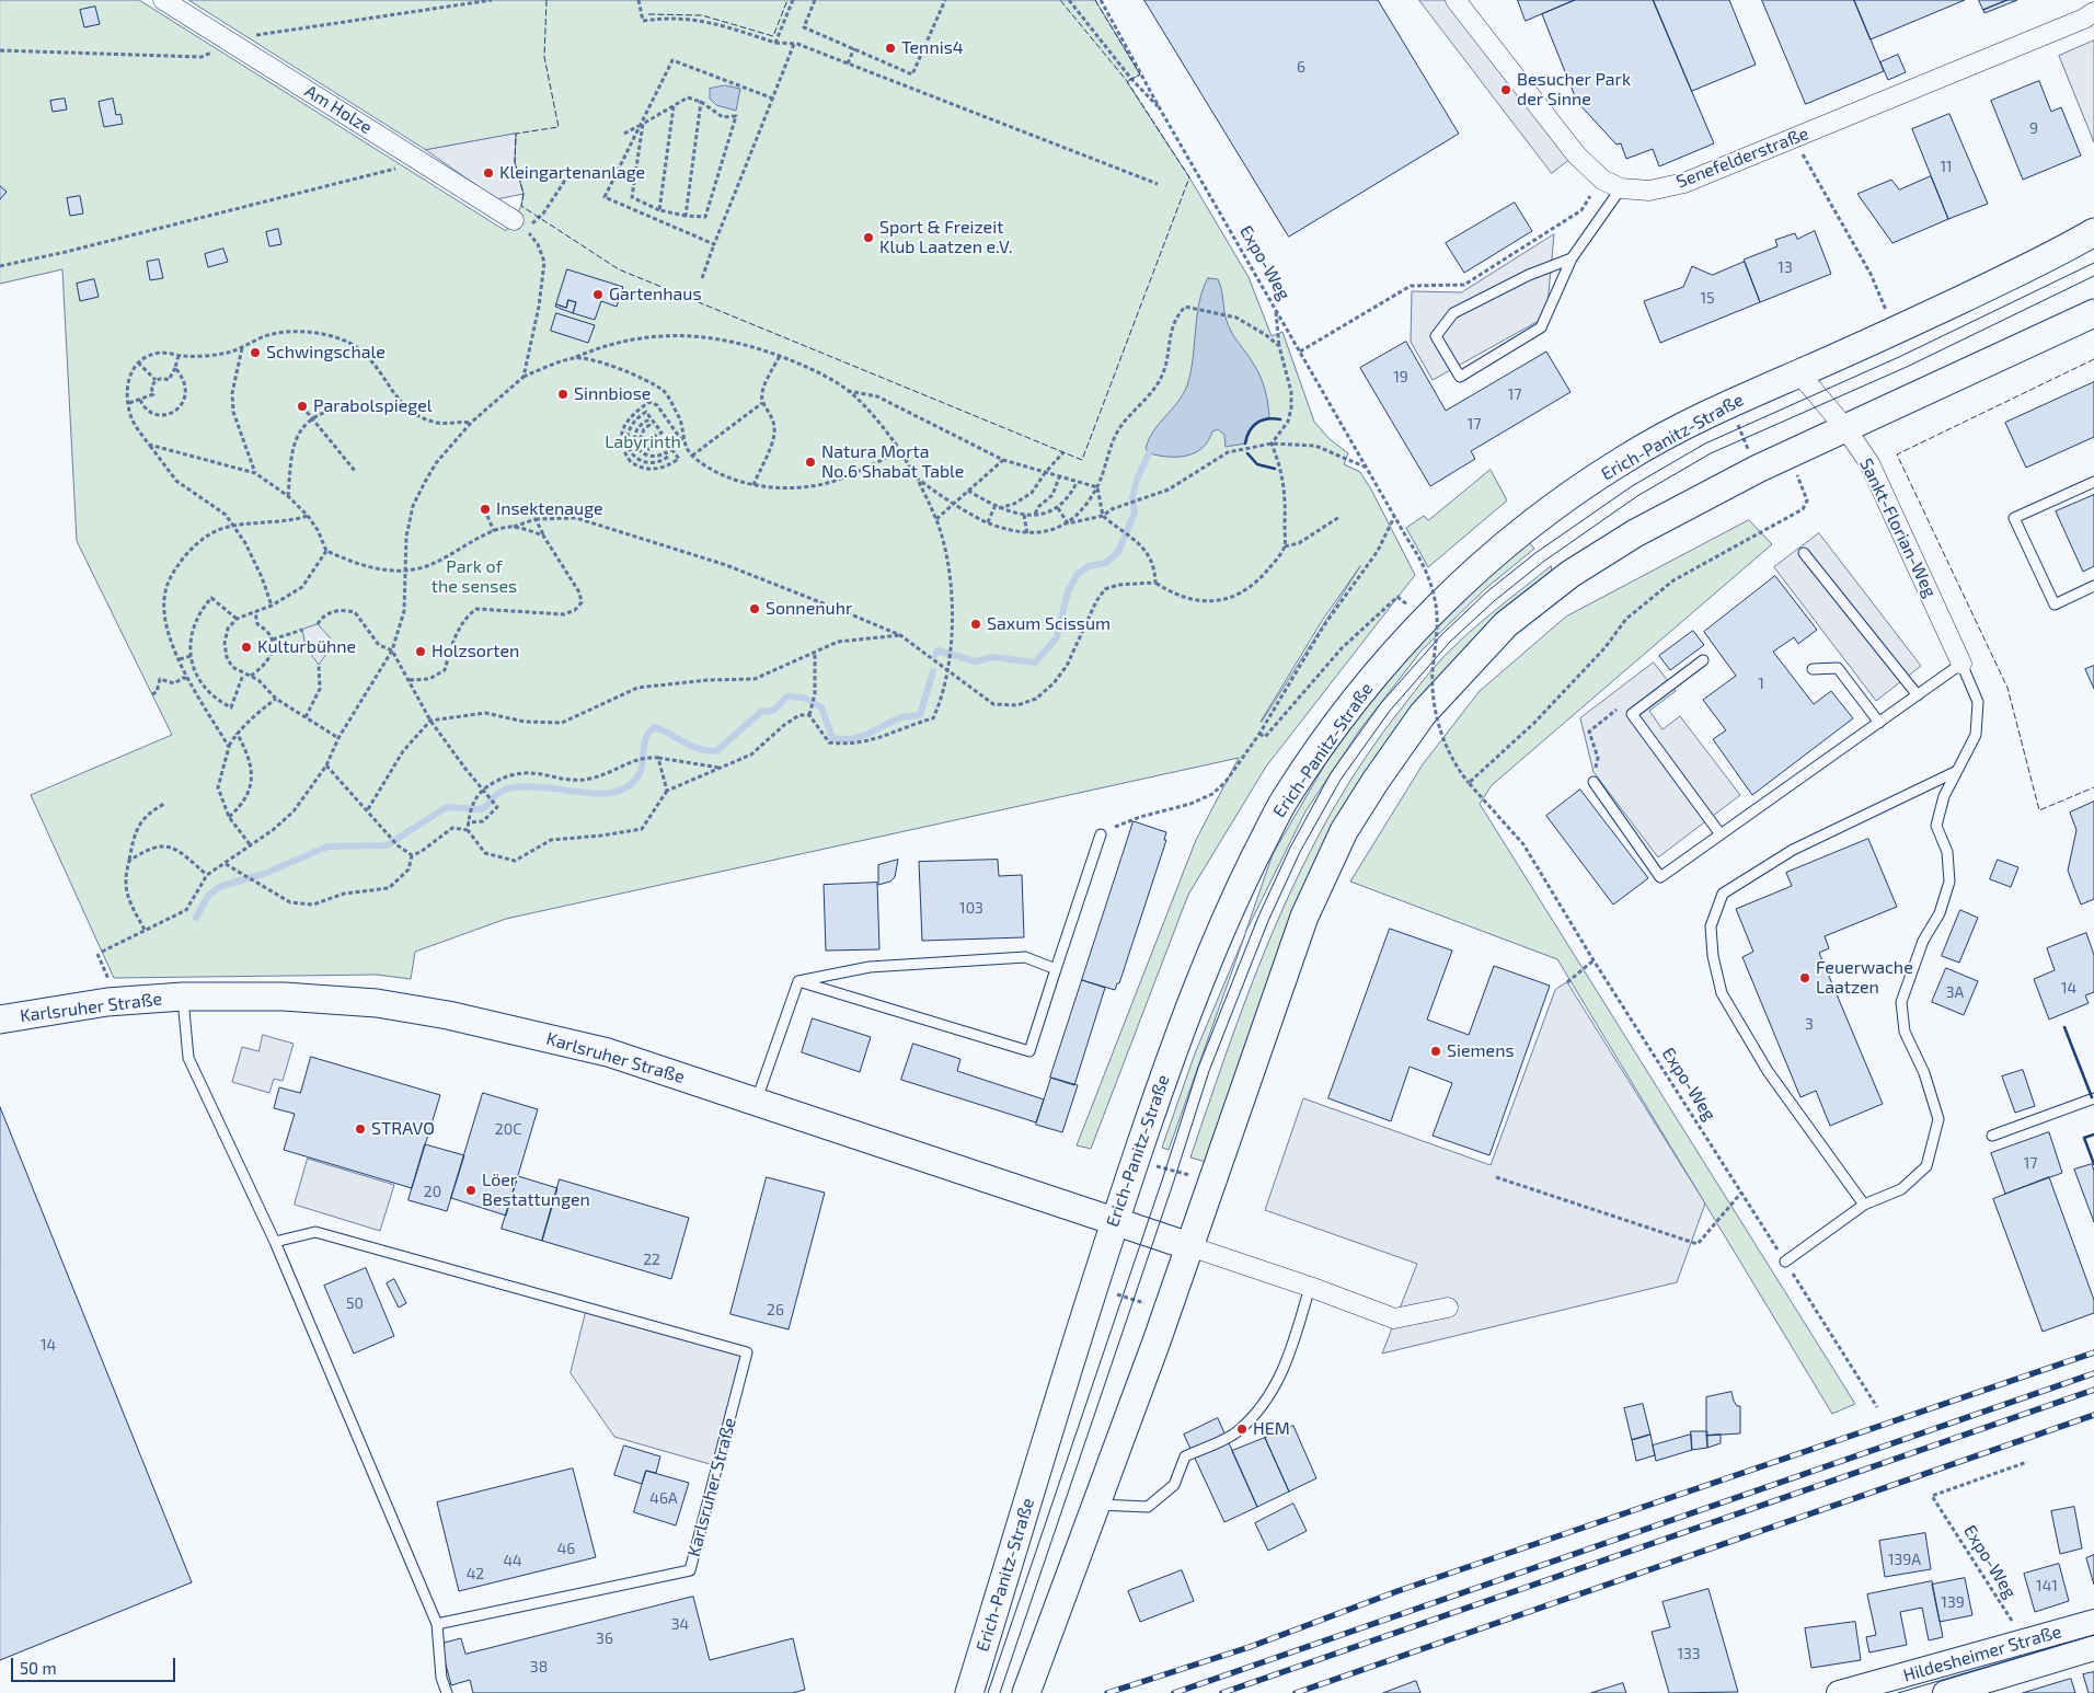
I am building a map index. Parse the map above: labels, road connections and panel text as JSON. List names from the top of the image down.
{
  "streets": {
    "main road": ["Erich-Panitz-Straße", "Karlsruher Straße"],
    "street": [
      "Am Holze",
      "Senefelderstraße",
      "Sankt-Florian-Weg",
      "Hildesheimer Straße"
    ],
    "path": ["Expo-Weg"]
  },
  "crossings": [
    ["Expo-Weg", "Hildesheimer Straße"],
    ["Erich-Panitz-Straße", "Sankt-Florian-Weg"],
    ["Erich-Panitz-Straße", "Karlsruher Straße"]
  ],
  "parks": ["Labyrinth", "Park of the senses"],
  "places": [
    "Tennis4",
    "Besucher Park der Sinne",
    "Kleingartenanlage",
    "Sport & Freizeit Klub Laatzen e.V.",
    "Gartenhaus",
    "Schwingschale",
    "Sinnbiose",
    "Parabolspiegel",
    "Natura Morta No.6 Shabat Table",
    "Insektenauge",
    "Sonnenuhr",
    "Saxum Scissum",
    "Kulturbühne",
    "Holzsorten",
    "Feuerwache Laatzen",
    "Siemens",
    "STRAVO",
    "Löer Bestattungen",
    "HEM"
  ],
  "house_numbers": [
    "6",
    "9",
    "11",
    "13",
    "15",
    "19",
    "17",
    "17",
    "1",
    "103",
    "14",
    "3A",
    "3",
    "20C",
    "17",
    "20",
    "22",
    "50",
    "26",
    "14",
    "46A",
    "46",
    "139A",
    "44",
    "42",
    "141",
    "139",
    "34",
    "36",
    "133",
    "38"
  ],
  "scale_bar": "50 m"
}
